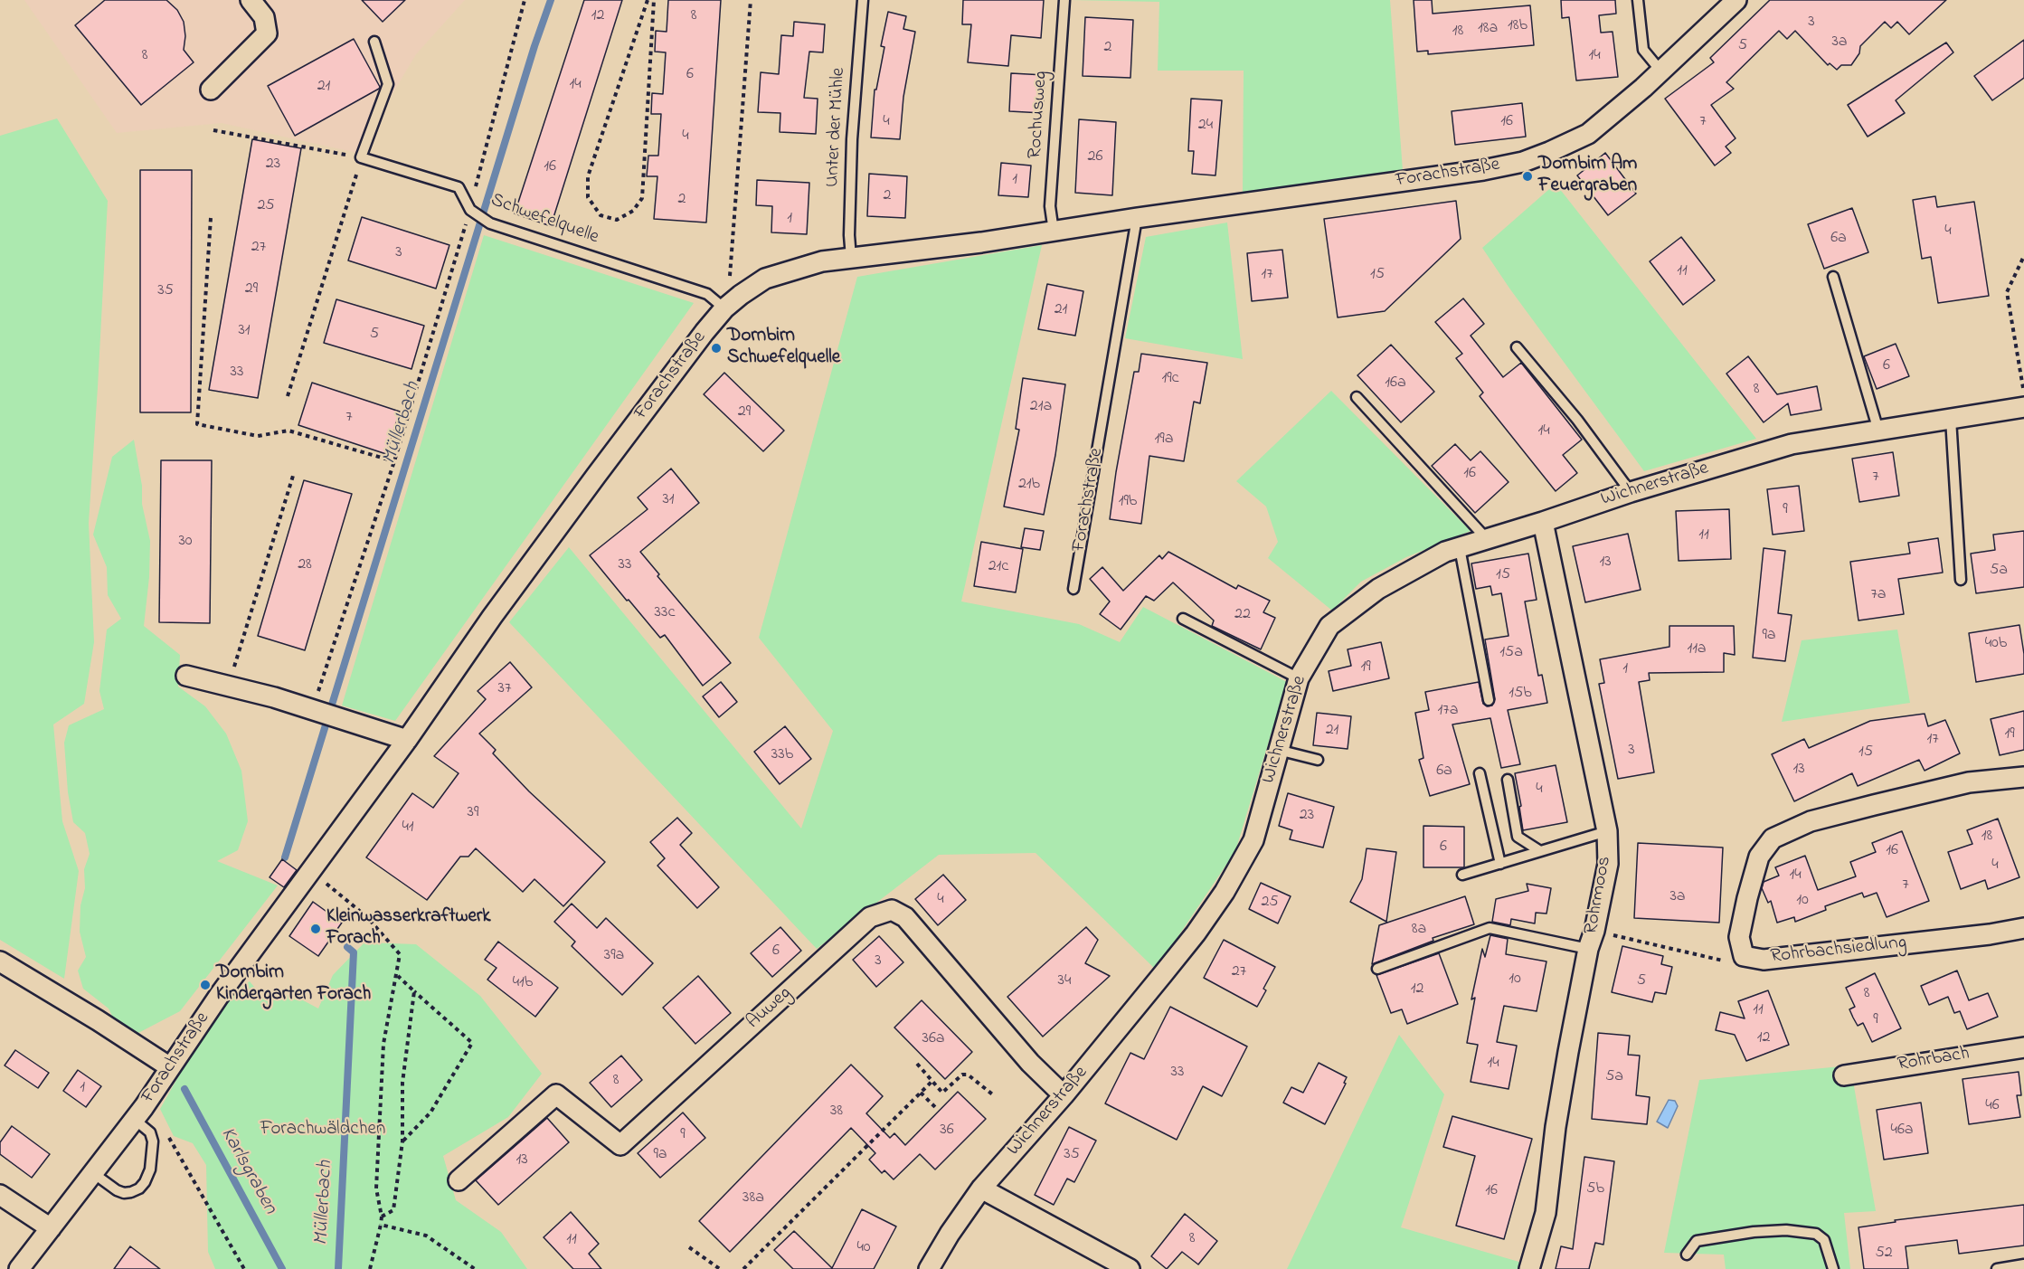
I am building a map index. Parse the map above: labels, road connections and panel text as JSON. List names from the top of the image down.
{
  "streets": {
    "street": [
      "Forachstraße",
      "Wichnerstraße",
      "Rohrmoos",
      "Rohrbachsiedlung",
      "Auweg",
      "Rohrbach"
    ],
    "lane": ["Rochusweg", "Unter der Mühle", "Schwefelquelle"]
  },
  "crossings": [
    ["Rochusweg", "Forachstraße"],
    ["Unter der Mühle", "Forachstraße"],
    ["Forachstraße", "Schwefelquelle"],
    ["Wichnerstraße", "Rohrmoos"],
    ["Wichnerstraße", "Auweg"]
  ],
  "water": ["Müllerbach", "Karlsgraben"],
  "parks": ["Forachwäldchen"],
  "places": [
    "Dornbirn Am Feuergraben",
    "Dornbirn Schwefelquelle",
    "Kleinwasserkraftwerk Forach",
    "Dornbirn Kindergarten Forach"
  ],
  "house_numbers": [
    "12",
    "8",
    "3",
    "18b",
    "18a",
    "18",
    "3a",
    "5",
    "2",
    "8",
    "14",
    "6",
    "14",
    "21",
    "4",
    "16",
    "7",
    "24",
    "4",
    "26",
    "23",
    "16",
    "1",
    "2",
    "2",
    "25",
    "1",
    "4",
    "6a",
    "27",
    "3",
    "11",
    "17",
    "15",
    "29",
    "35",
    "21",
    "31",
    "5",
    "6",
    "33",
    "19c",
    "16a",
    "8",
    "21a",
    "29",
    "7",
    "14",
    "19a",
    "16",
    "7",
    "21b",
    "31",
    "19b",
    "9",
    "11",
    "30",
    "13",
    "28",
    "33",
    "21c",
    "5a",
    "15",
    "7a",
    "33c",
    "22",
    "9a",
    "40b",
    "11a",
    "15a",
    "19",
    "1",
    "37",
    "15b",
    "17a",
    "21",
    "19",
    "17",
    "3",
    "15",
    "33b",
    "13",
    "6a",
    "4",
    "39",
    "23",
    "41",
    "18",
    "6",
    "16",
    "4",
    "14",
    "7",
    "3a",
    "4",
    "10",
    "25",
    "8a",
    "6",
    "39a",
    "3",
    "27",
    "10",
    "34",
    "5",
    "41b",
    "12",
    "8",
    "11",
    "9",
    "12",
    "36a",
    "14",
    "33",
    "5a",
    "8",
    "1",
    "46",
    "38",
    "36",
    "46a",
    "9",
    "9a",
    "35",
    "13",
    "5b",
    "16",
    "38a",
    "8",
    "11",
    "40",
    "52"
  ]
}
